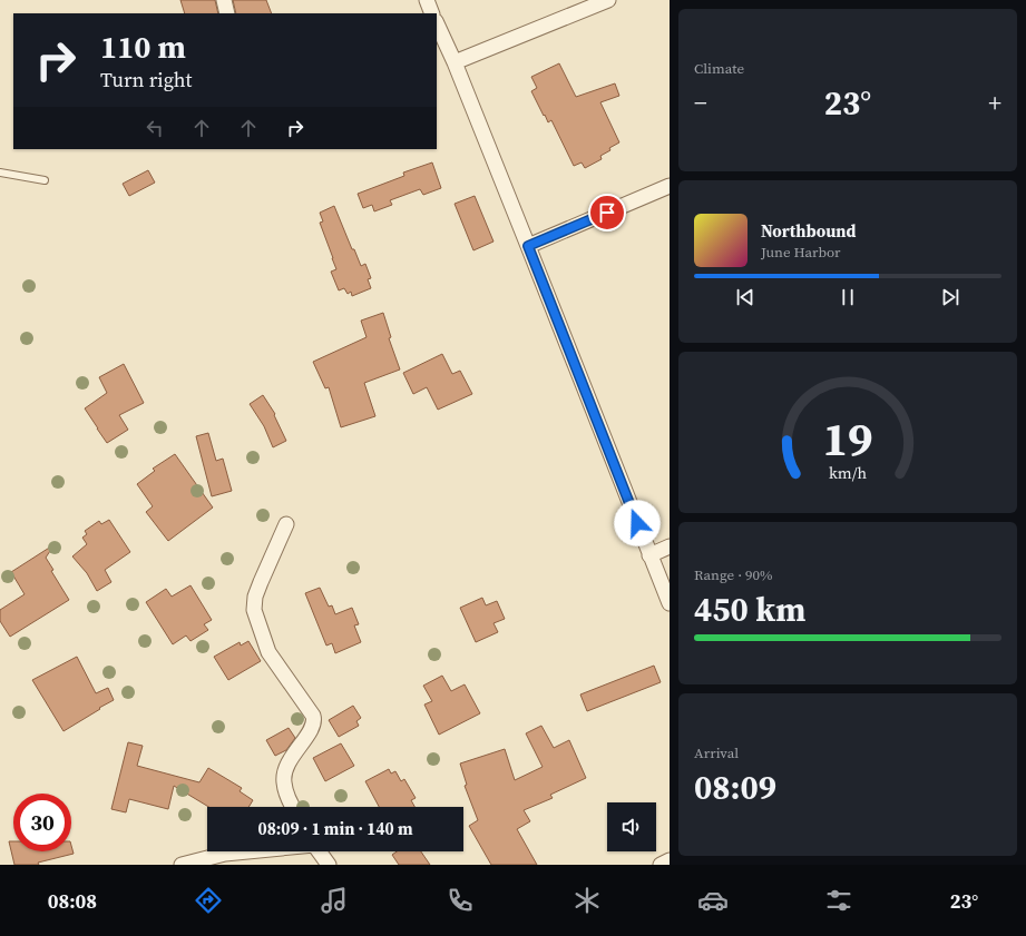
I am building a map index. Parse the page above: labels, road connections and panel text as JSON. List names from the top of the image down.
{
  "page": {
    "tile": [
      "Climate",
      ["Range · 90%", "450 km"],
      ["Arrival", "08:09"]
    ],
    "turn": ["110 m", "Turn right"],
    "heat": ["−", "23°", "+"],
    "song": ["Northbound", "June Harbor"],
    "limit": "30",
    "trip": "08:09 · 1 min · 140 m",
    "tabs": ["08:08", "23°"],
    "gauge": ["19", "km/h"]
  }
}
